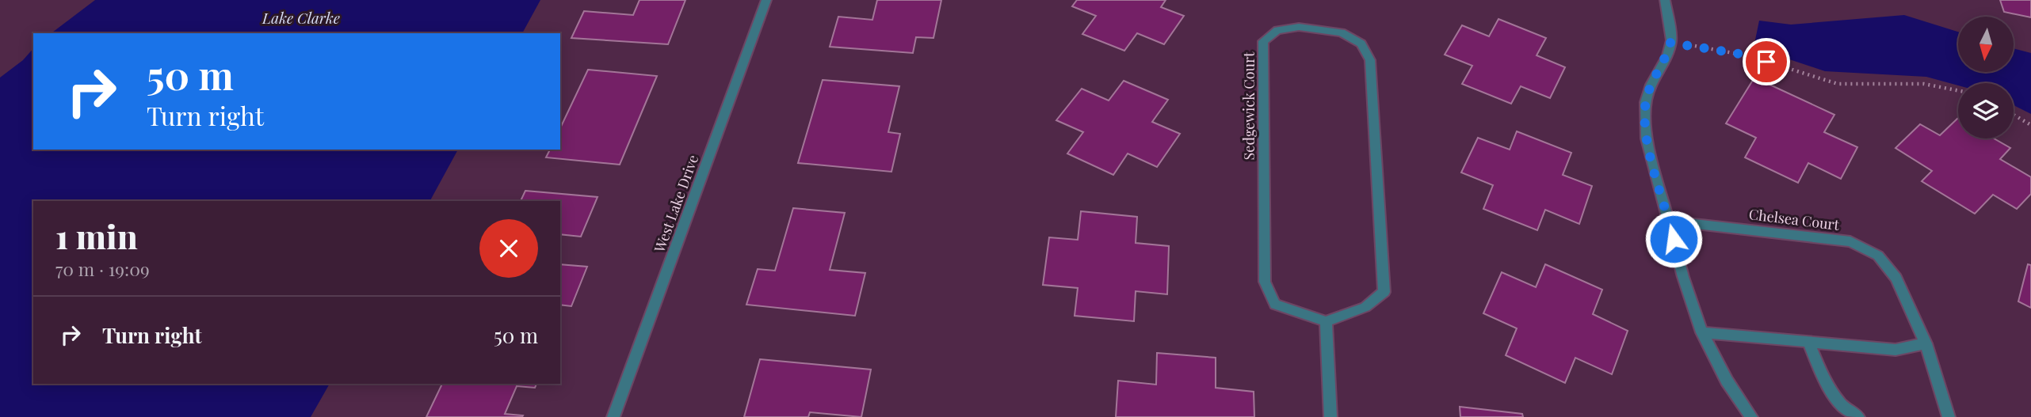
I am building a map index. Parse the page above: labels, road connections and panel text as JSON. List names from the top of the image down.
{
  "streets": {
    "street": ["Sedgewick Court", "West Lake Drive", "Chelsea Court"]
  },
  "water": ["Lake Clarke"],
  "north": "bottom",
  "page": {
    "turn": ["50 m", "Turn right"],
    "heading": ["1 min", "70 m · 19:09"],
    "list": [
      {
        "name": "Turn right",
        "value": "50 m"
      }
    ]
  }
}
